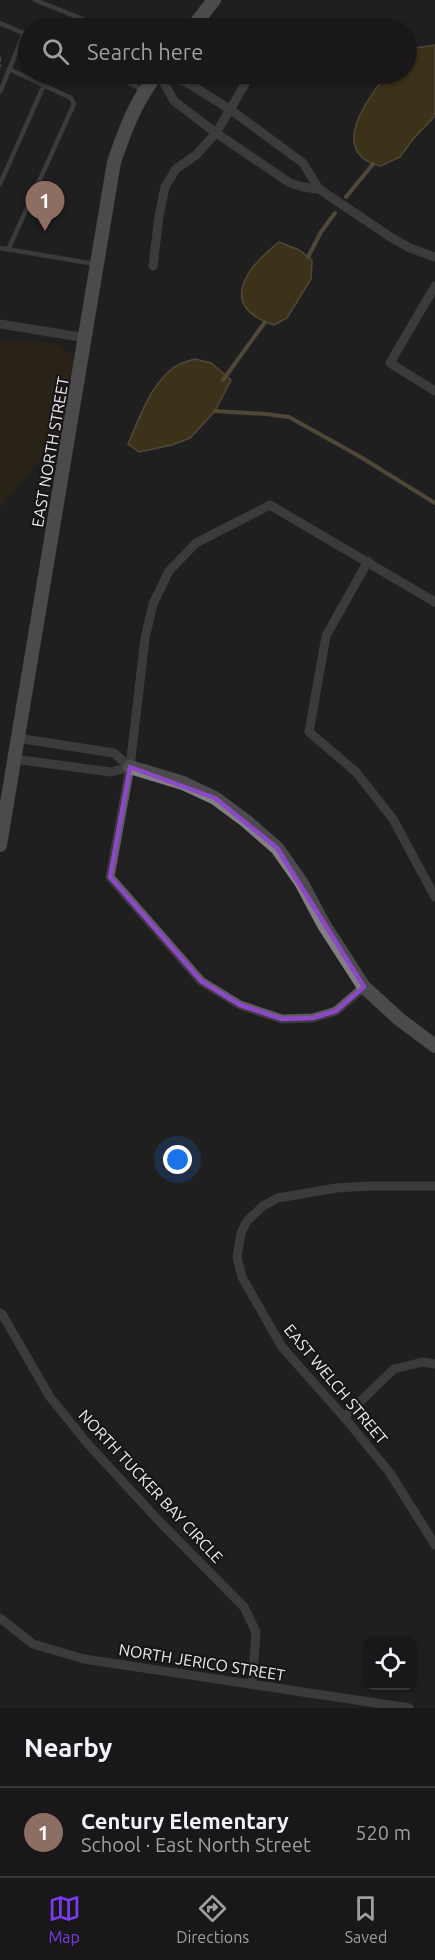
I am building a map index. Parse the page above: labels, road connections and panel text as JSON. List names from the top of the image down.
{
  "streets": {
    "street": [
      "EAST NORTH STREET",
      "EAST WELCH STREET",
      "NORTH TUCKER BAY CIRCLE",
      "NORTH JERICO STREET"
    ]
  },
  "crossings": [
    ["NORTH TUCKER BAY CIRCLE", "NORTH JERICO STREET"]
  ],
  "page": {
    "search": "Search here",
    "pins": "1",
    "heading": "Nearby",
    "list": [
      {
        "mark": "1",
        "name": "Century Elementary",
        "note": "School · East North Street",
        "value": "520 m"
      }
    ],
    "nav": ["Map", "Directions", "Saved"]
  }
}
